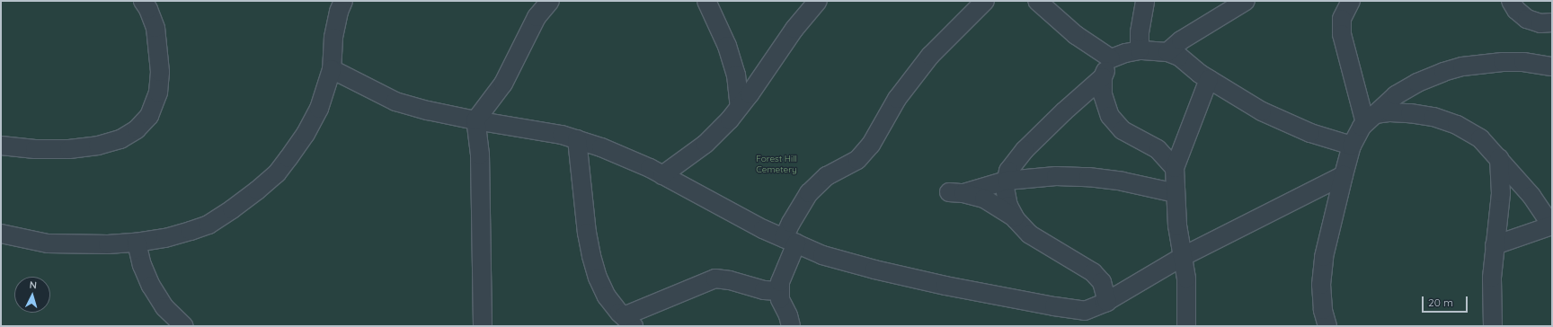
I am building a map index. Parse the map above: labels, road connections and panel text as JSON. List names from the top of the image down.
{
  "parks": ["Forest Hill Cemetery"],
  "scale_bar": "20 m",
  "north": "top"
}
